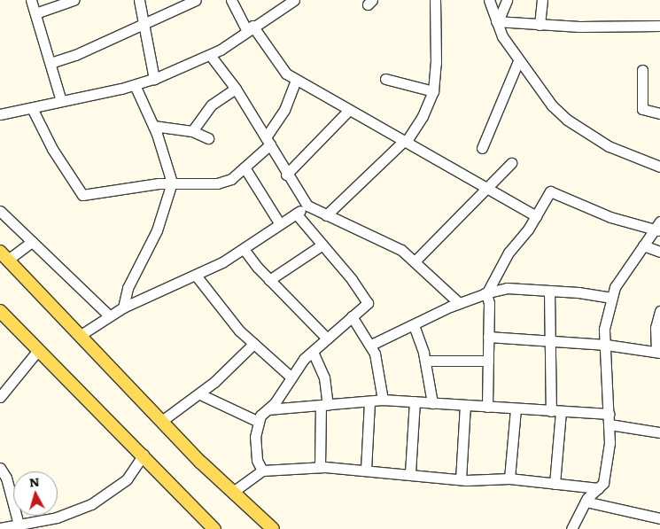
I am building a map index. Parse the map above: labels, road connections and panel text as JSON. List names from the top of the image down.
{
  "north": "top"
}
